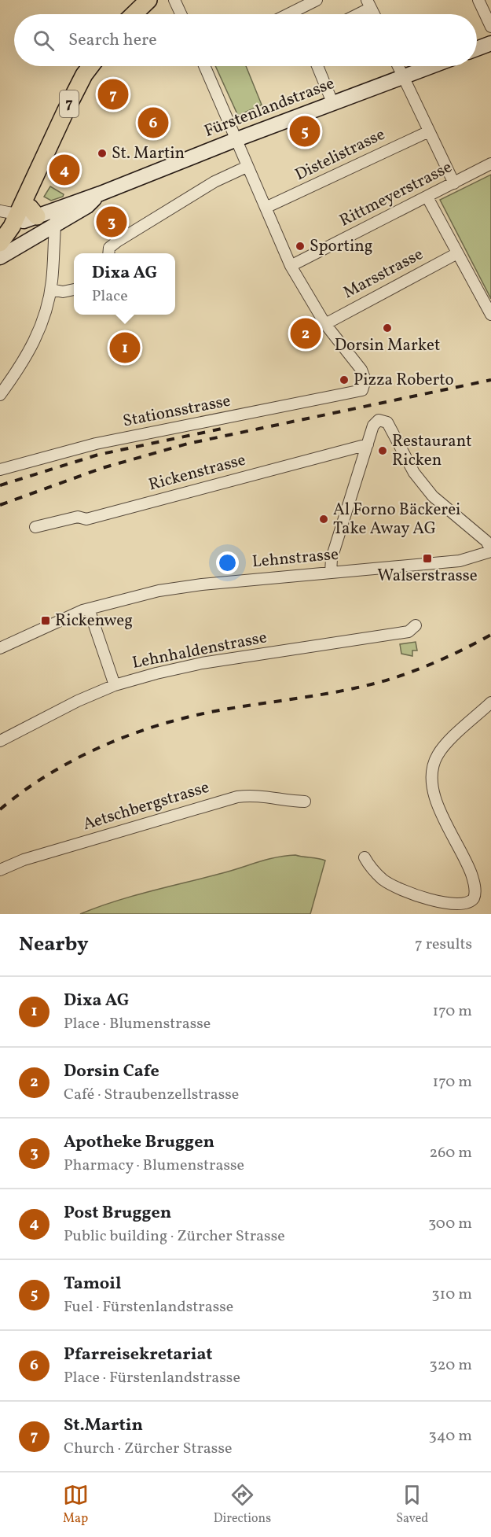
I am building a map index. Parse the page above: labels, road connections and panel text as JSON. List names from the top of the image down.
{
  "streets": {
    "main road": ["7", "Fürstenlandstrasse"],
    "street": [
      "Distelistrasse",
      "Rittmeyerstrasse",
      "Marsstrasse",
      "Stationsstrasse",
      "Rickenstrasse",
      "Lehnstrasse",
      "Lehnhaldenstrasse",
      "Aetschbergstrasse"
    ]
  },
  "crossings": [
    ["7", "Fürstenlandstrasse"],
    ["Marsstrasse", "Stationsstrasse"]
  ],
  "places": {
    "other": [
      "St. Martin",
      "Sporting",
      "Dorsin Market",
      "Pizza Roberto",
      "Restaurant Ricken",
      "Al Forno Bäckerei Take Away AG"
    ],
    "transit": ["Walserstrasse", "Rickenweg"]
  },
  "page": {
    "search": "Search here",
    "pins": [
      "7",
      "6",
      "5",
      "4",
      "3",
      "2",
      "1"
    ],
    "popup": ["Dixa AG", "Place"],
    "heading": ["Nearby", "7 results"],
    "list": [
      {
        "mark": "1",
        "name": "Dixa AG",
        "note": "Place · Blumenstrasse",
        "value": "170 m"
      },
      {
        "mark": "2",
        "name": "Dorsin Cafe",
        "note": "Café · Straubenzellstrasse",
        "value": "170 m"
      },
      {
        "mark": "3",
        "name": "Apotheke Bruggen",
        "note": "Pharmacy · Blumenstrasse",
        "value": "260 m"
      },
      {
        "mark": "4",
        "name": "Post Bruggen",
        "note": "Public building · Zürcher Strasse",
        "value": "300 m"
      },
      {
        "mark": "5",
        "name": "Tamoil",
        "note": "Fuel · Fürstenlandstrasse",
        "value": "310 m"
      },
      {
        "mark": "6",
        "name": "Pfarreisekretariat",
        "note": "Place · Fürstenlandstrasse",
        "value": "320 m"
      },
      {
        "mark": "7",
        "name": "St.Martin",
        "note": "Church · Zürcher Strasse",
        "value": "340 m"
      }
    ],
    "nav": ["Map", "Directions", "Saved"]
  }
}
